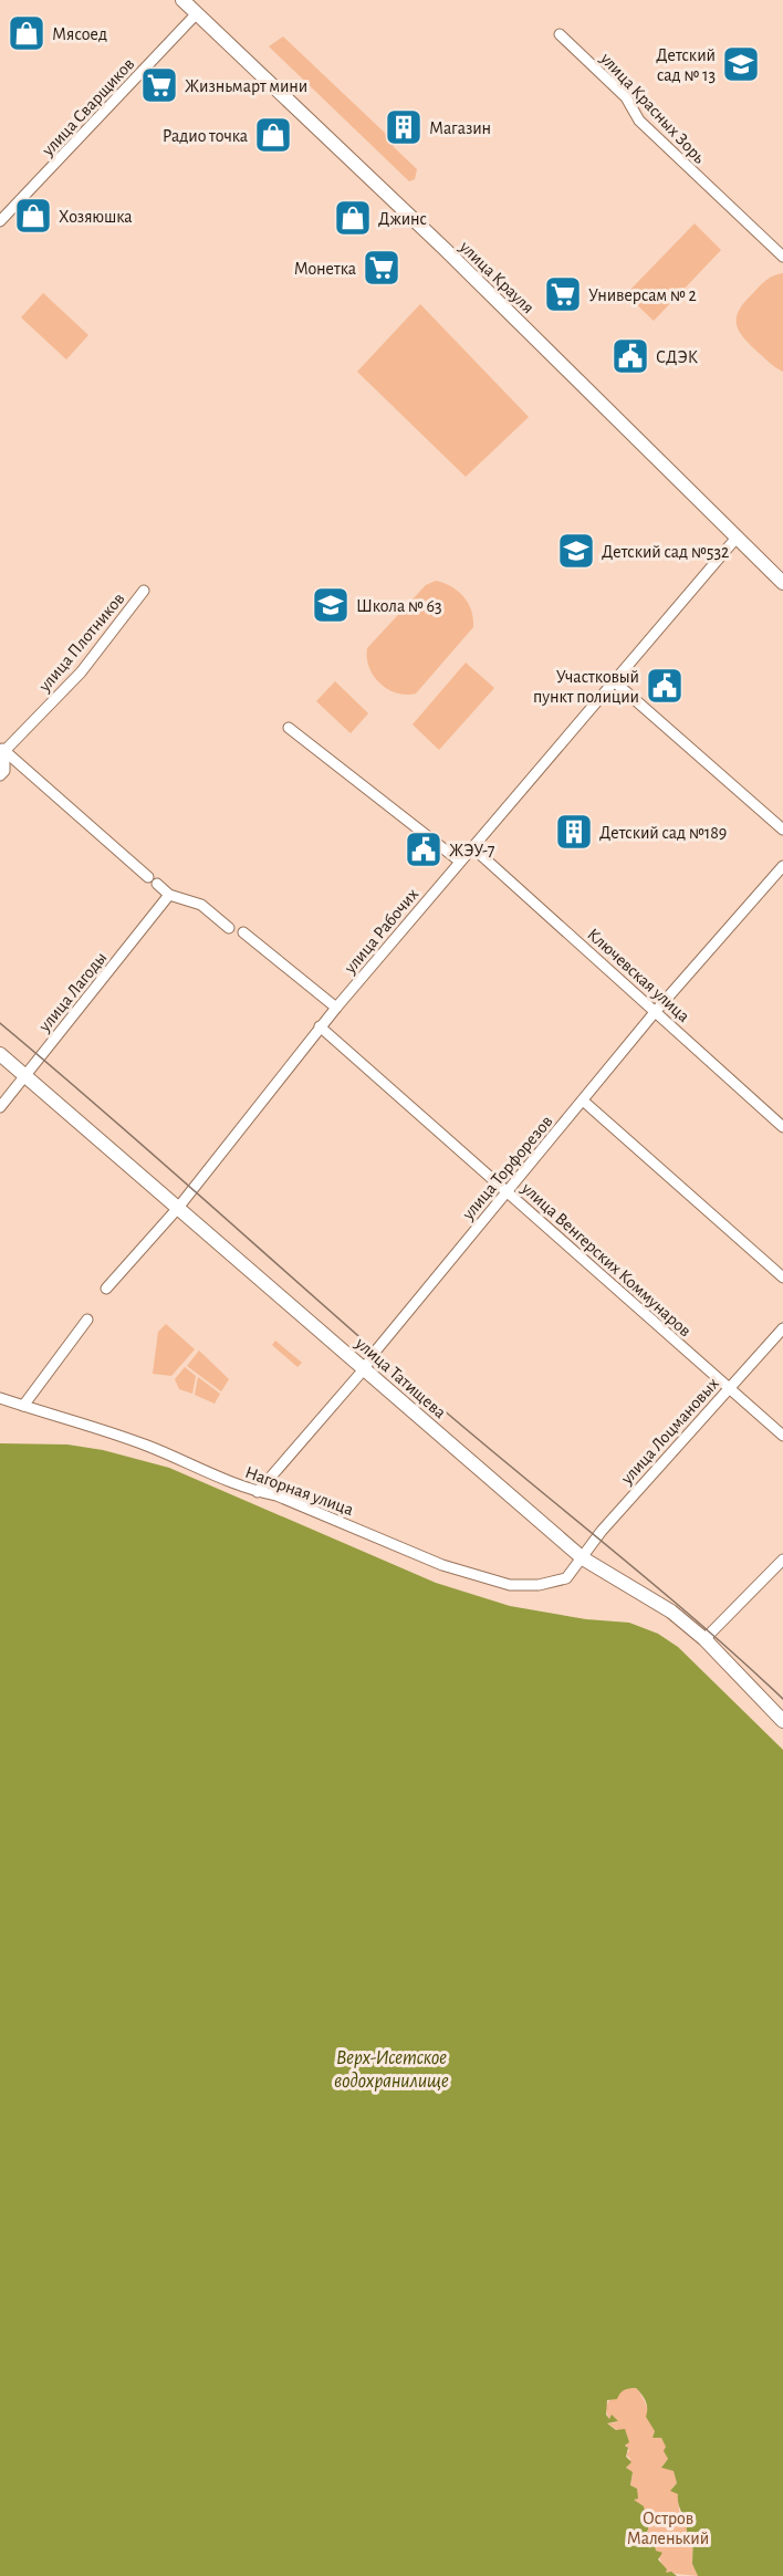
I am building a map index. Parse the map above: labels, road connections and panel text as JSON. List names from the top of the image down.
{
  "streets": {
    "street": [
      "улица Сварщиков",
      "улица Красных Зорь",
      "улица Крауля",
      "улица Плотников",
      "улица Рабочих",
      "Ключевская улица",
      "улица Лагоды",
      "улица Торфорезов",
      "улица Венгерских Коммунаров",
      "улица Татищева",
      "улица Лоцмановых",
      "Нагорная улица"
    ]
  },
  "crossings": [
    ["улица Сварщиков", "улица Крауля"],
    ["улица Крауля", "улица Рабочих"],
    ["улица Рабочих", "Ключевская улица"],
    ["улица Рабочих", "улица Венгерских Коммунаров"],
    ["улица Рабочих", "улица Татищева"],
    ["Ключевская улица", "улица Торфорезов"],
    ["улица Лагоды", "улица Татищева"],
    ["улица Торфорезов", "улица Венгерских Коммунаров"],
    ["улица Торфорезов", "улица Татищева"],
    ["улица Торфорезов", "Нагорная улица"],
    ["улица Венгерских Коммунаров", "улица Лоцмановых"],
    ["улица Татищева", "улица Лоцмановых"],
    ["улица Татищева", "Нагорная улица"],
    ["улица Лоцмановых", "Нагорная улица"]
  ],
  "water": ["Верх-Исетское водохранилище"],
  "parks": ["Остров Маленький"],
  "places": {
    "shop": [
      "Мясоед",
      "Радио точка",
      "Хозяюшка",
      "Джинс"
    ],
    "school or university": ["Детский сад № 13", "Детский сад №532", "Школа № 63"],
    "supermarket": ["Жизньмарт мини", "Монетка", "Универсам № 2"],
    "building": ["Магазин", "Детский сад №189"],
    "public building": ["СДЭК", "Участковый пункт полиции", "ЖЭУ-7"]
  }
}
